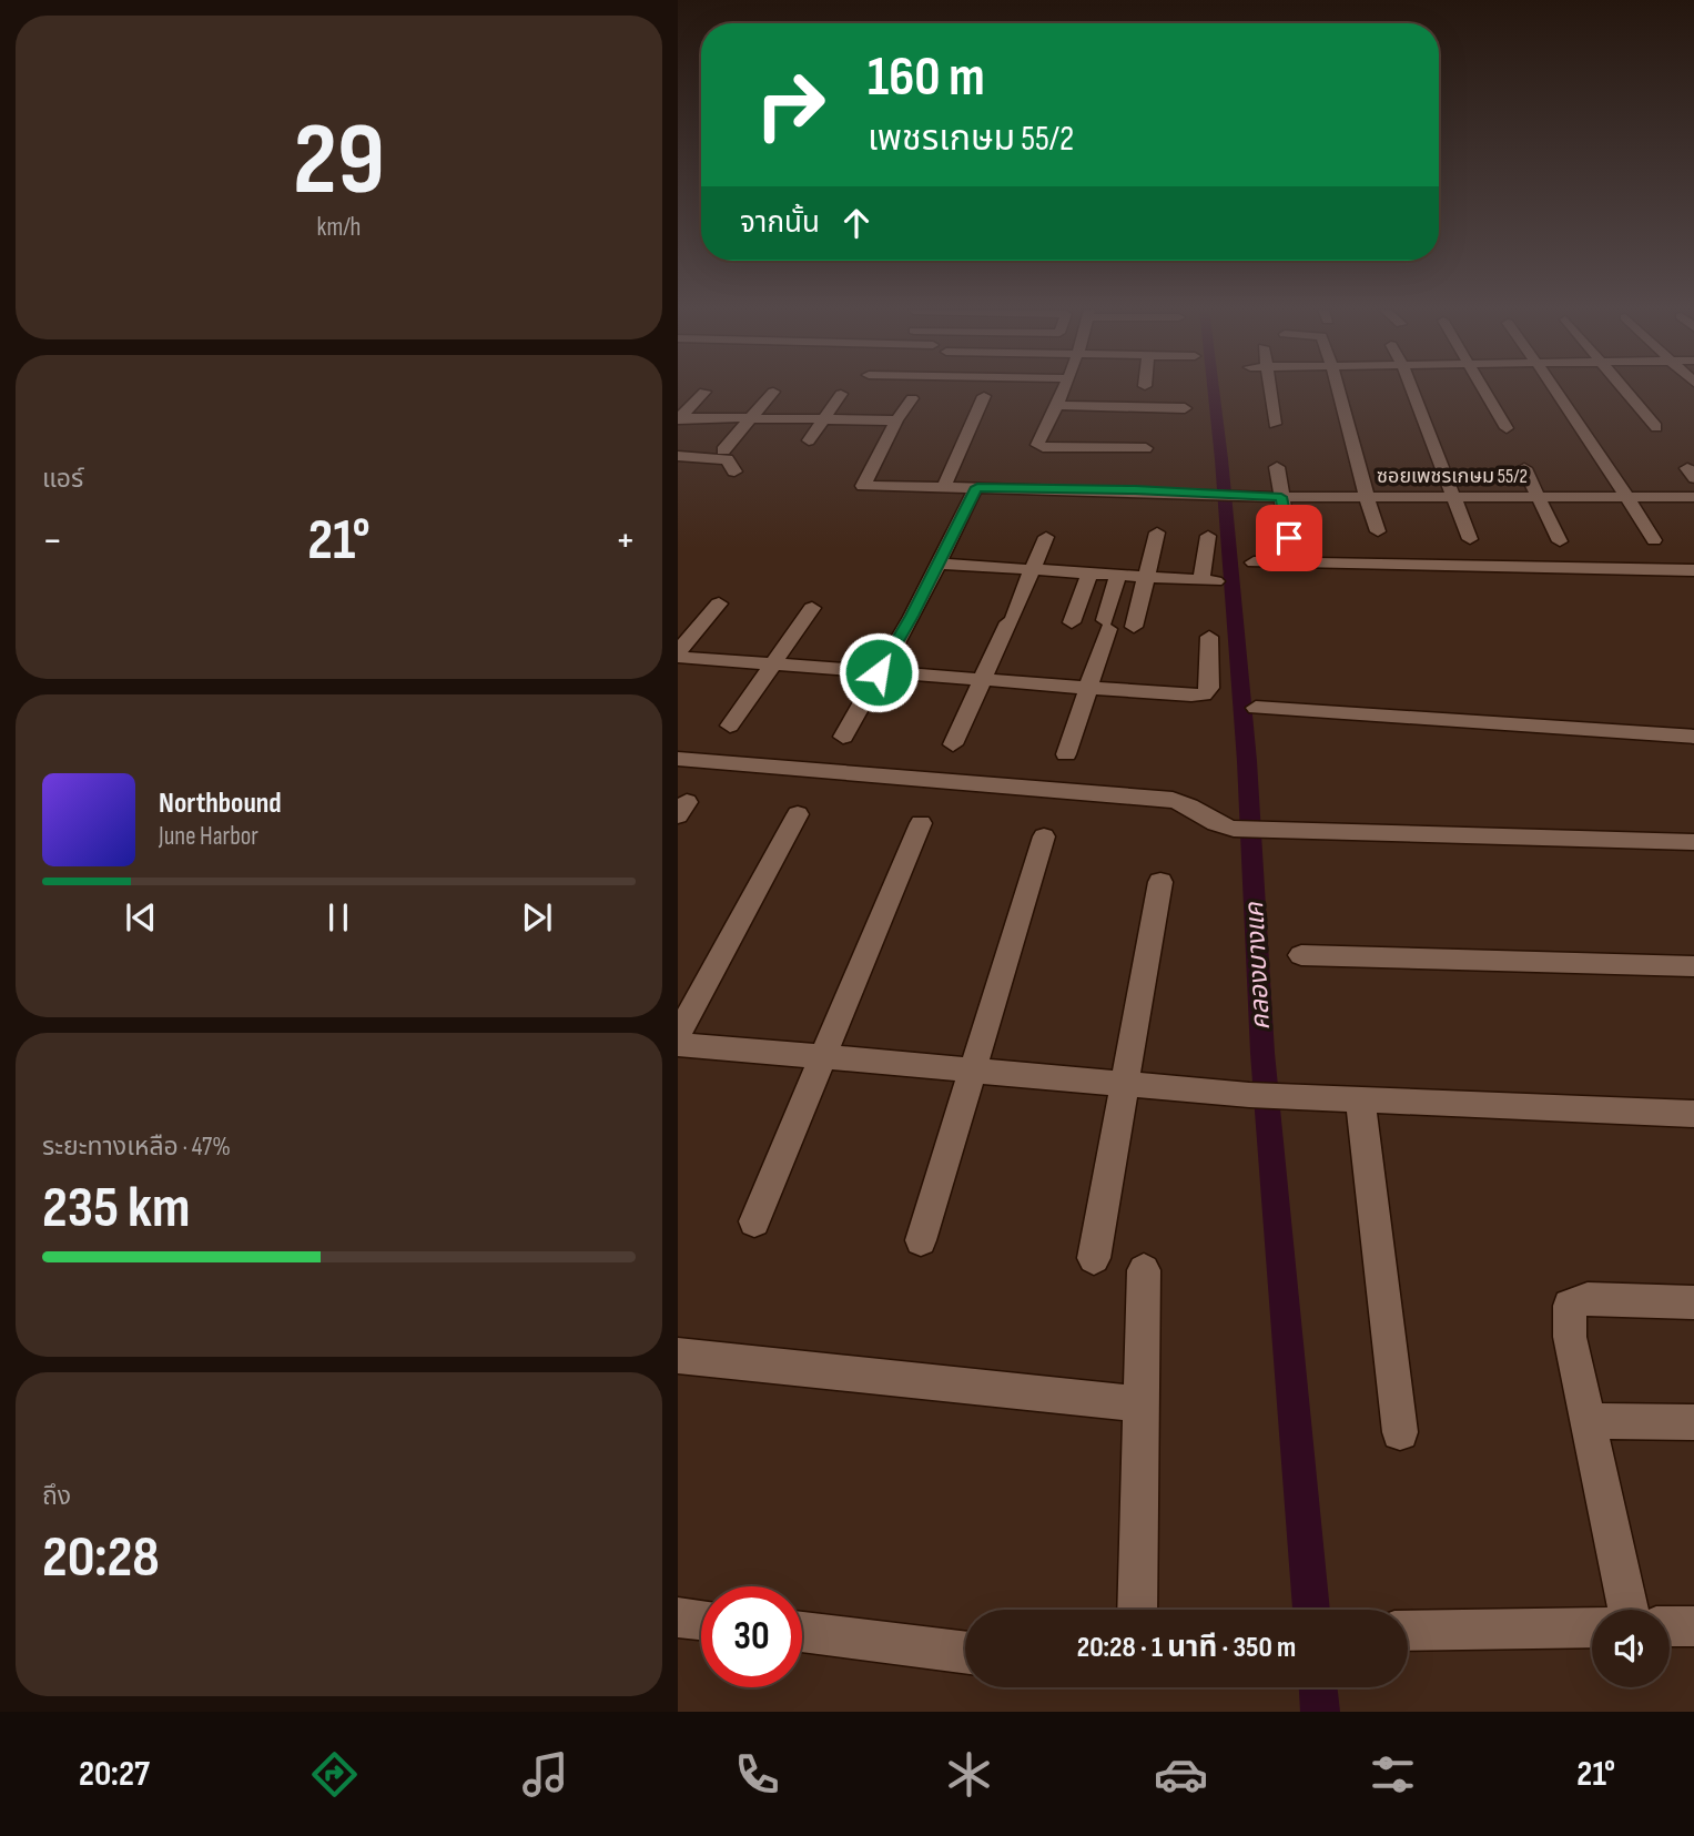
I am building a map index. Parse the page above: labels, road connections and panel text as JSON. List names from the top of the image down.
{
  "streets": {
    "street": ["ซอยเพชรเกษม 55/2"]
  },
  "water": ["คลองบางแค"],
  "page": {
    "tile": [
      ["29", "km/h"],
      "แอร์",
      ["ระยะทางเหลือ · 47%", "235 km"],
      ["ถึง", "20:28"]
    ],
    "turn": ["160 m", "เพชรเกษม 55/2"],
    "then": "จากนั้น",
    "heat": ["−", "21°", "+"],
    "song": ["Northbound", "June Harbor"],
    "limit": "30",
    "trip": "20:28 · 1 นาที · 350 m",
    "tabs": ["20:27", "21°"]
  }
}
